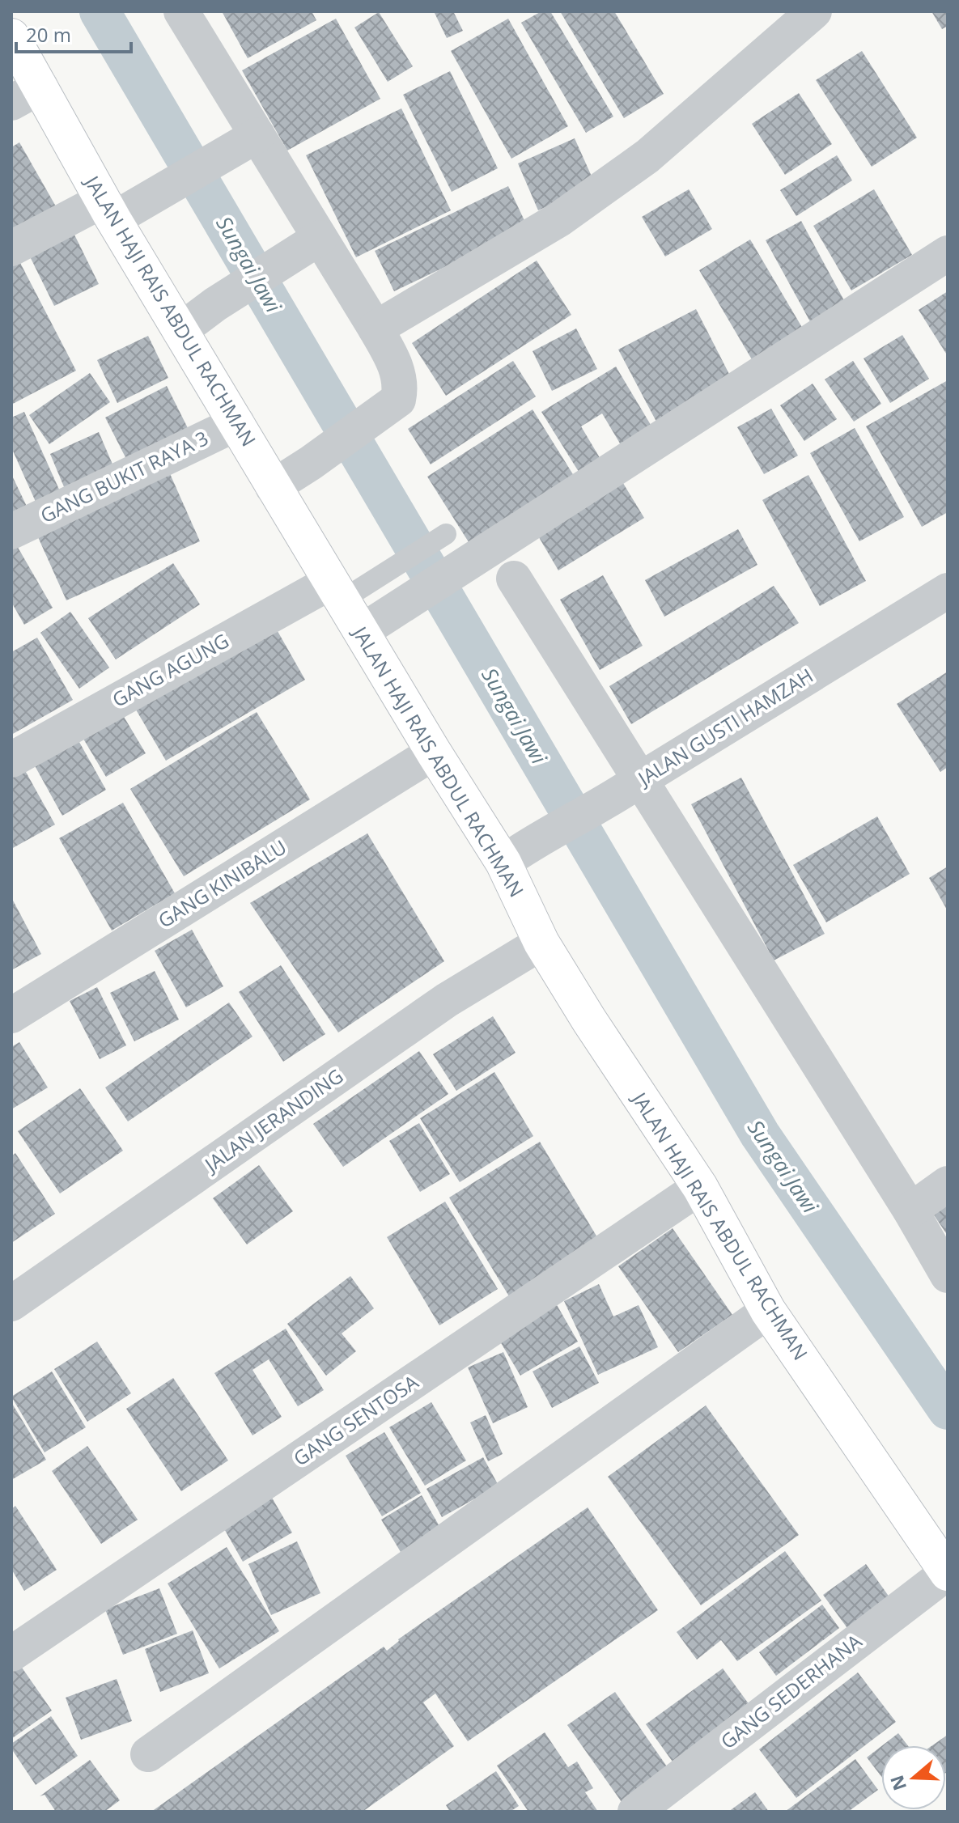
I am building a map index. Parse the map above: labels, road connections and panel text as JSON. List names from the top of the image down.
{
  "streets": {
    "street": [
      "JALAN HAJI RAIS ABDUL RACHMAN",
      "GANG BUKIT RAYA 3",
      "GANG AGUNG",
      "JALAN GUSTI HAMZAH",
      "GANG KINIBALU",
      "JALAN JERANDING",
      "GANG SENTOSA",
      "GANG SEDERHANA"
    ]
  },
  "crossings": [
    ["JALAN HAJI RAIS ABDUL RACHMAN", "GANG BUKIT RAYA 3"],
    ["JALAN HAJI RAIS ABDUL RACHMAN", "GANG AGUNG"],
    ["JALAN HAJI RAIS ABDUL RACHMAN", "JALAN GUSTI HAMZAH"],
    ["JALAN HAJI RAIS ABDUL RACHMAN", "GANG KINIBALU"],
    ["JALAN HAJI RAIS ABDUL RACHMAN", "JALAN JERANDING"],
    ["JALAN HAJI RAIS ABDUL RACHMAN", "GANG SENTOSA"],
    ["JALAN HAJI RAIS ABDUL RACHMAN", "GANG SEDERHANA"]
  ],
  "water": ["Sungai Jawi"],
  "scale_bar": "20 m",
  "north": "left"
}
